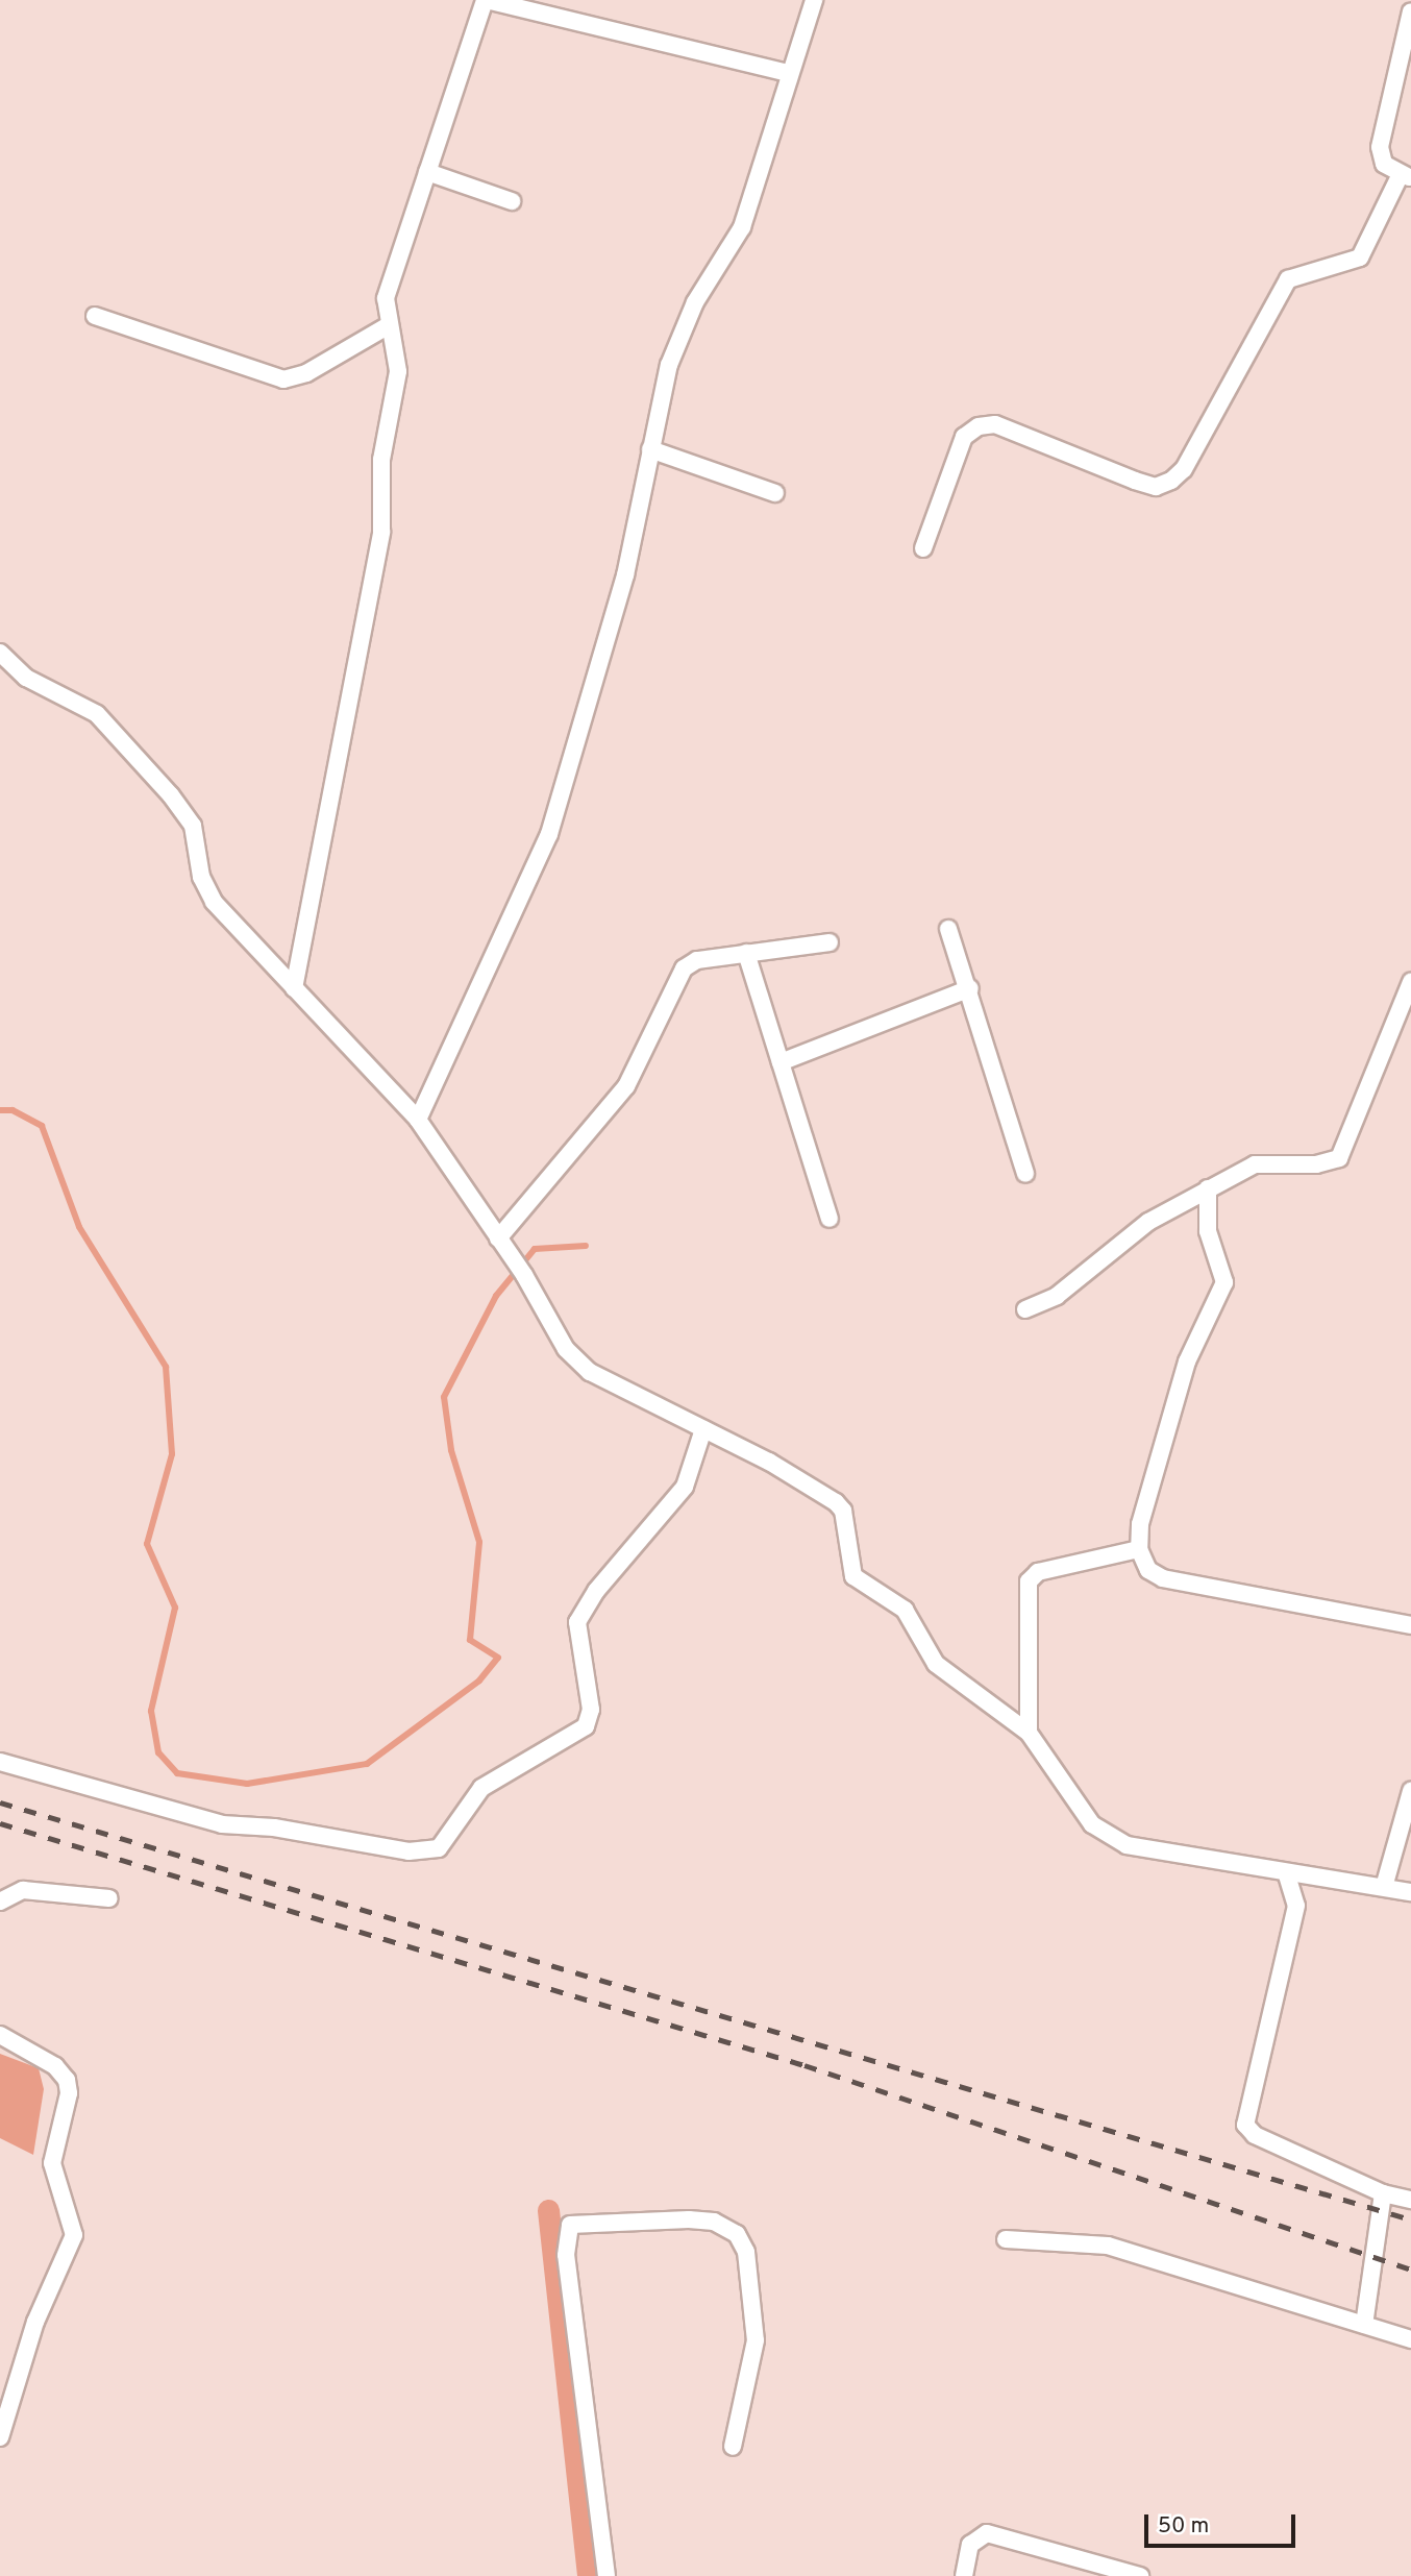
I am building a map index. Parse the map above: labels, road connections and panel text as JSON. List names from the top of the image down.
{
  "scale_bar": "50 m"
}
